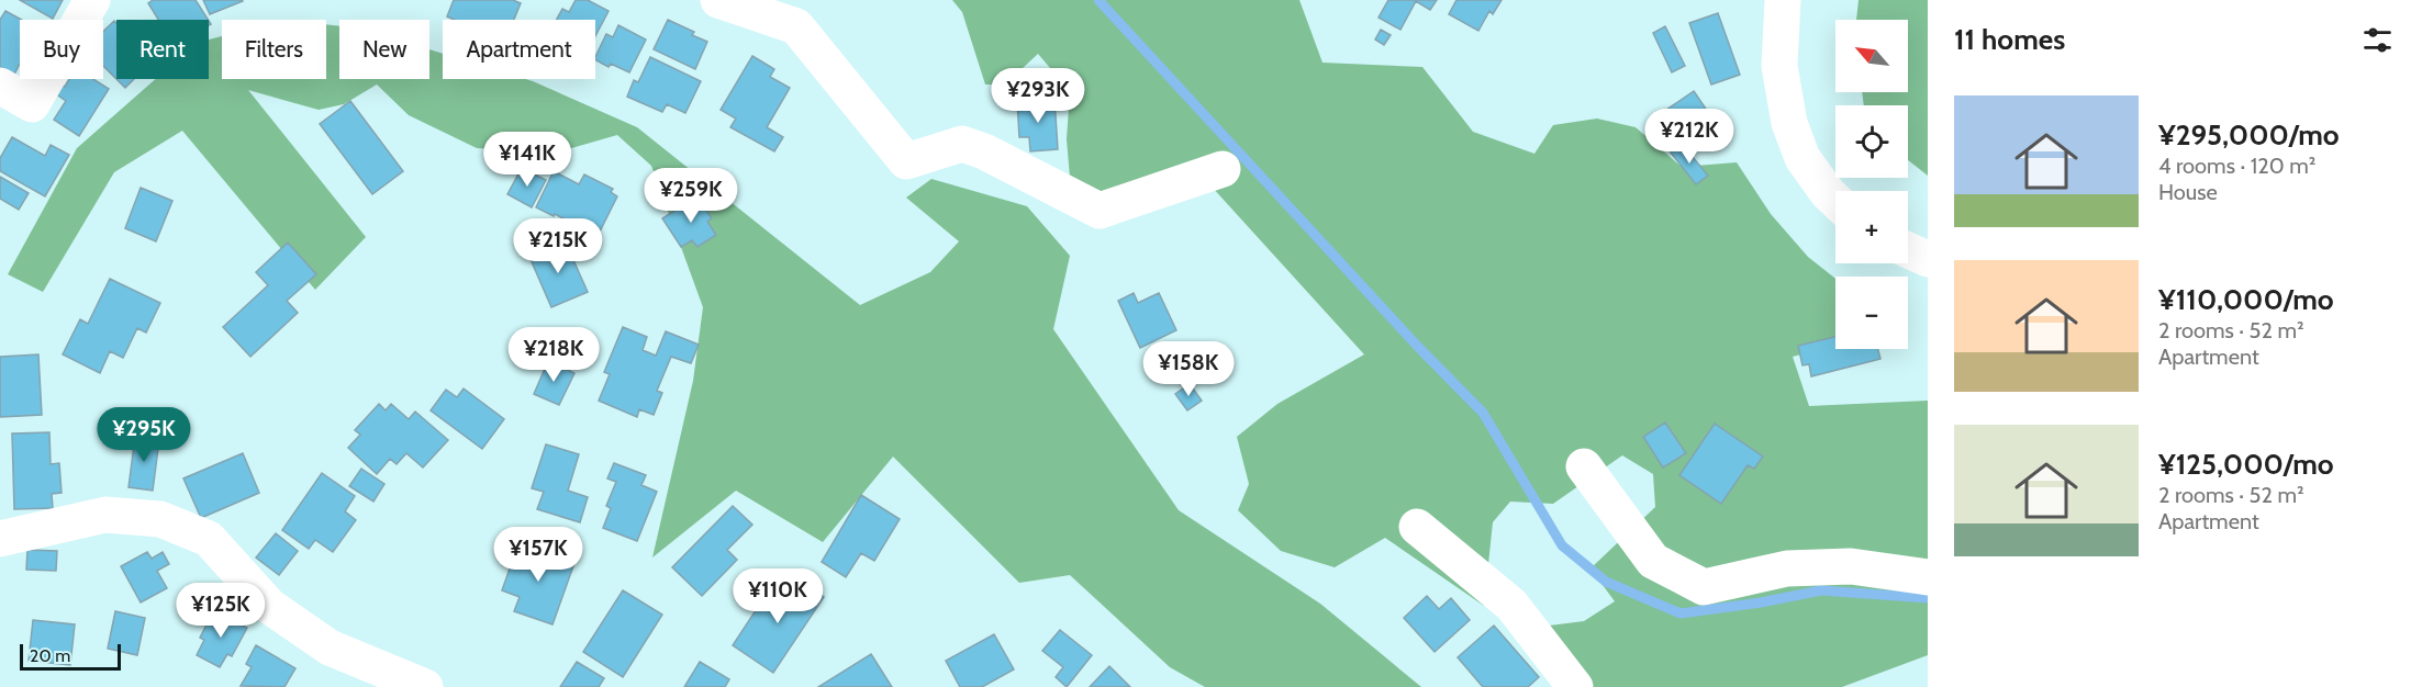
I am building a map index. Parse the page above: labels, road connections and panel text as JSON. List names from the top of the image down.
{
  "scale_bar": "20 m",
  "north": "top left",
  "page": {
    "heading": "11 homes",
    "map_buttons": ["+", "−"],
    "chip": [
      "Buy",
      "Rent",
      "Filters",
      "New",
      "Apartment"
    ],
    "price": [
      "¥293K",
      "¥212K",
      "¥141K",
      "¥259K",
      "¥215K",
      "¥218K",
      "¥158K",
      "¥295K",
      "¥157K",
      "¥110K",
      "¥125K"
    ],
    "list": [
      {
        "name": "¥295,000/mo",
        "note": "4 rooms · 120 m² · House"
      },
      {
        "name": "¥110,000/mo",
        "note": "2 rooms · 52 m² · Apartment"
      },
      {
        "name": "¥125,000/mo",
        "note": "2 rooms · 52 m² · Apartment"
      }
    ],
    "scale": "20 m"
  }
}
